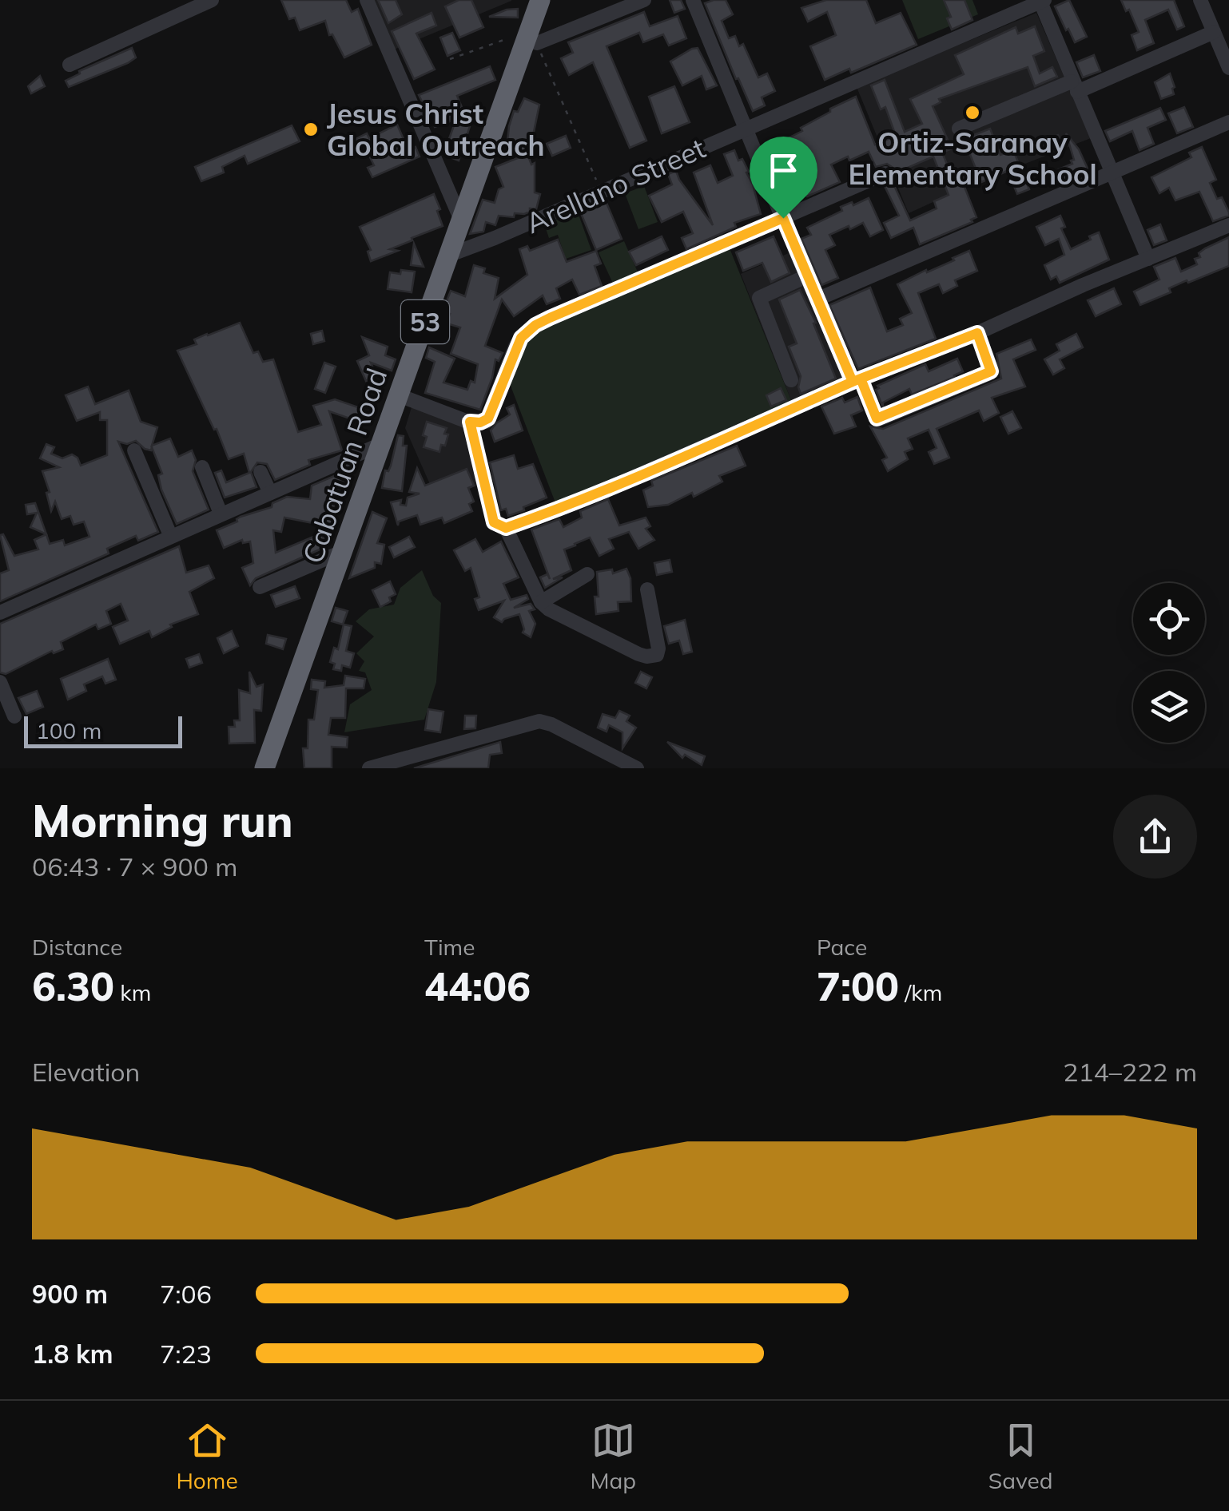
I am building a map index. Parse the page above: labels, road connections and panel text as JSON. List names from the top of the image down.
{
  "streets": {
    "highway": ["53", "Cabatuan Road"],
    "street": ["Arellano Street"]
  },
  "crossings": [
    ["Arellano Street", "Cabatuan Road"]
  ],
  "places": ["Ortiz-Saranay Elementary School", "Jesus Christ Global Outreach"],
  "scale_bar": "100 m",
  "page": {
    "scale": "100 m",
    "heading": ["Morning run", "06:43 · 7 × 900 m"],
    "stats": [
      ["Distance", "6.30 km"],
      ["Time", "44:06"],
      ["Pace", "7:00 /km"]
    ],
    "chart": ["Elevation", "214–222 m"],
    "list": [
      {
        "name": "900 m",
        "note": "7:06"
      },
      {
        "name": "1.8 km",
        "note": "7:23"
      }
    ],
    "tabs": ["Home", "Map", "Saved"]
  }
}
